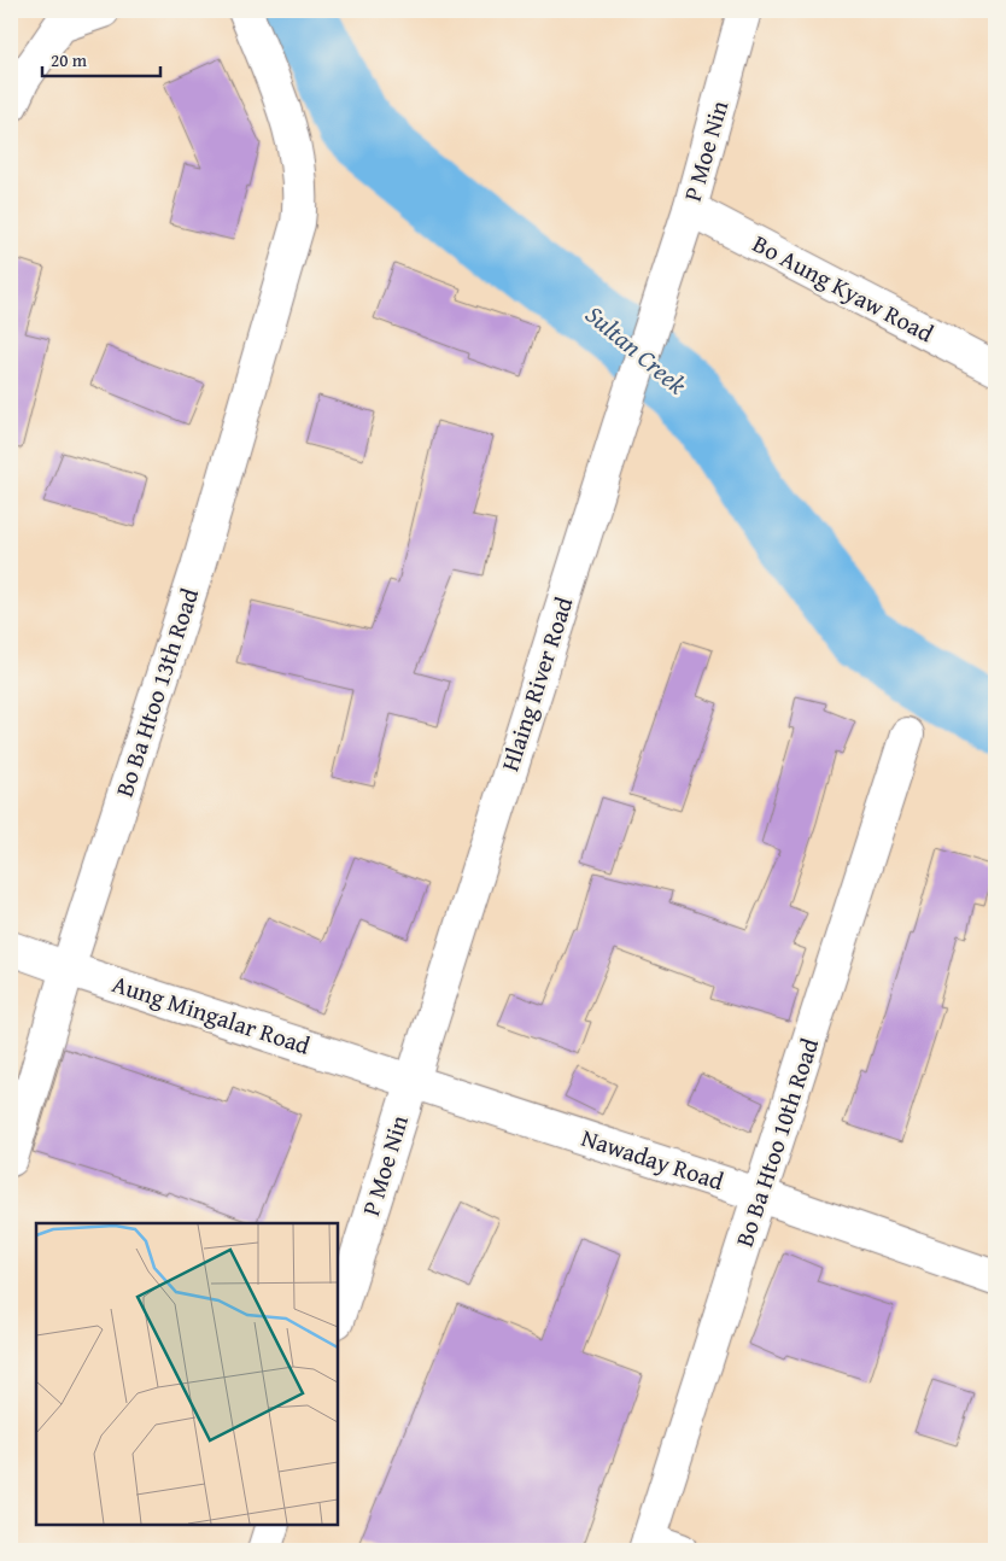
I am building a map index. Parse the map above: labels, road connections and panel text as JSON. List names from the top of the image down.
{
  "streets": {
    "street": [
      "P Moe Nin",
      "Bo Aung Kyaw Road",
      "Hlaing River Road",
      "Bo Ba Htoo 13th Road",
      "Aung Mingalar Road",
      "Bo Ba Htoo 10th Road",
      "Nawaday Road"
    ]
  },
  "crossings": [
    ["P Moe Nin", "Bo Aung Kyaw Road"],
    ["P Moe Nin", "Hlaing River Road"],
    ["P Moe Nin", "Aung Mingalar Road"],
    ["P Moe Nin", "Nawaday Road"],
    ["Hlaing River Road", "Aung Mingalar Road"],
    ["Hlaing River Road", "Nawaday Road"],
    ["Bo Ba Htoo 13th Road", "Aung Mingalar Road"],
    ["Aung Mingalar Road", "Nawaday Road"],
    ["Bo Ba Htoo 10th Road", "Nawaday Road"]
  ],
  "water": ["Sultan Creek"],
  "scale_bar": "20 m"
}
